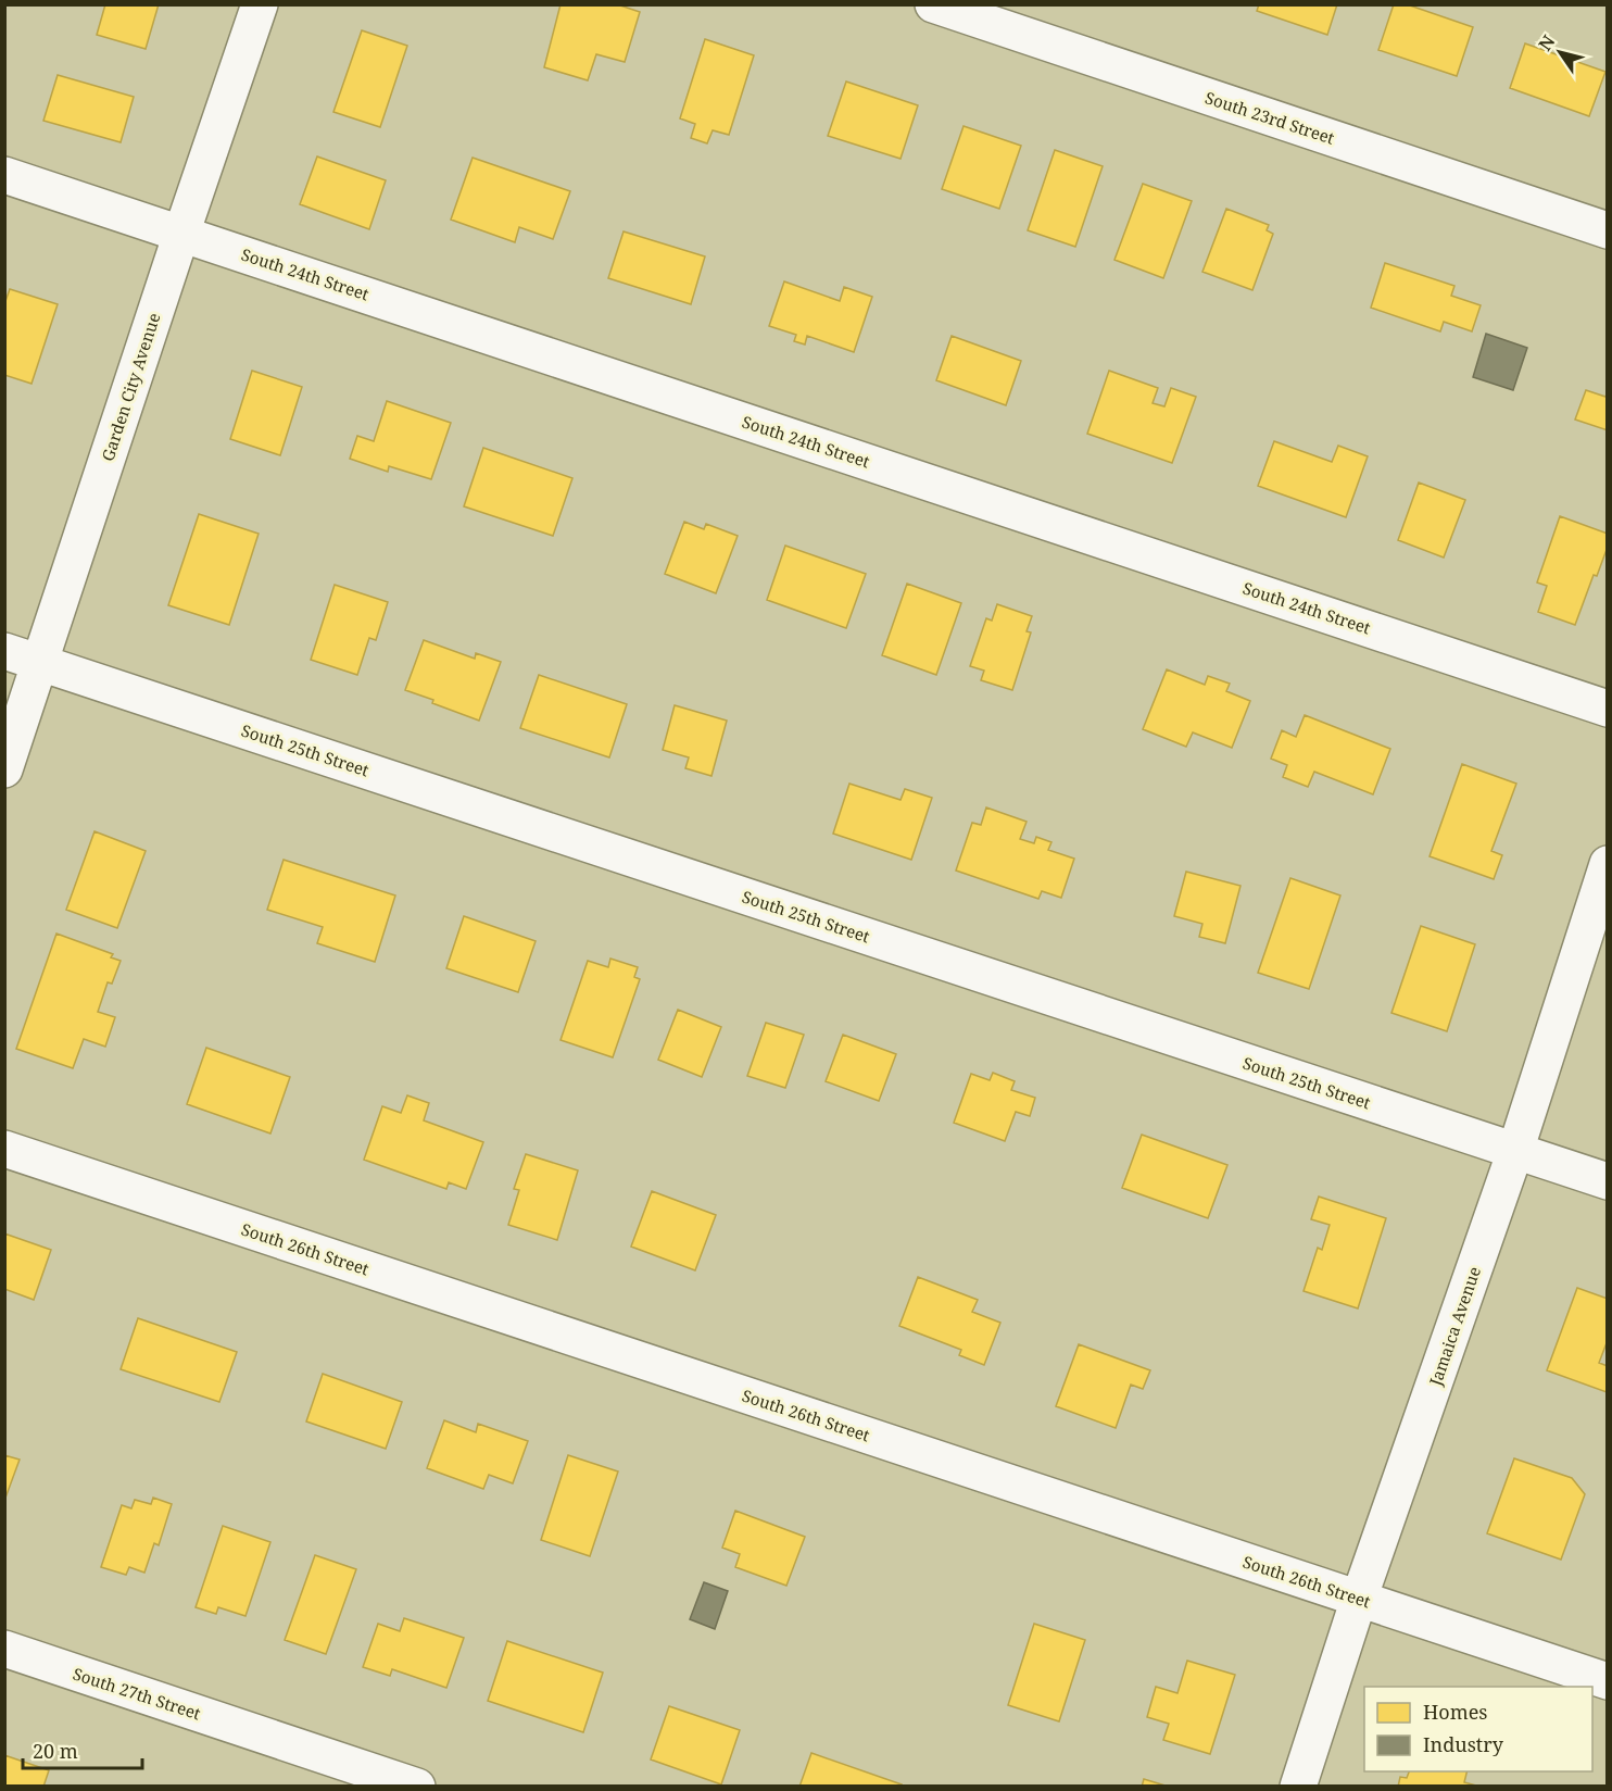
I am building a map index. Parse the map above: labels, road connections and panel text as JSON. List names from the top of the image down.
{
  "streets": {
    "street": [
      "South 23rd Street",
      "South 24th Street",
      "Garden City Avenue",
      "South 25th Street",
      "South 26th Street",
      "Jamaica Avenue",
      "South 27th Street"
    ]
  },
  "crossings": [
    ["South 24th Street", "Garden City Avenue"],
    ["Garden City Avenue", "South 25th Street"],
    ["South 25th Street", "Jamaica Avenue"],
    ["South 26th Street", "Jamaica Avenue"]
  ],
  "legend": ["Homes", "Industry"],
  "scale_bar": "20 m",
  "north": "top left"
}
